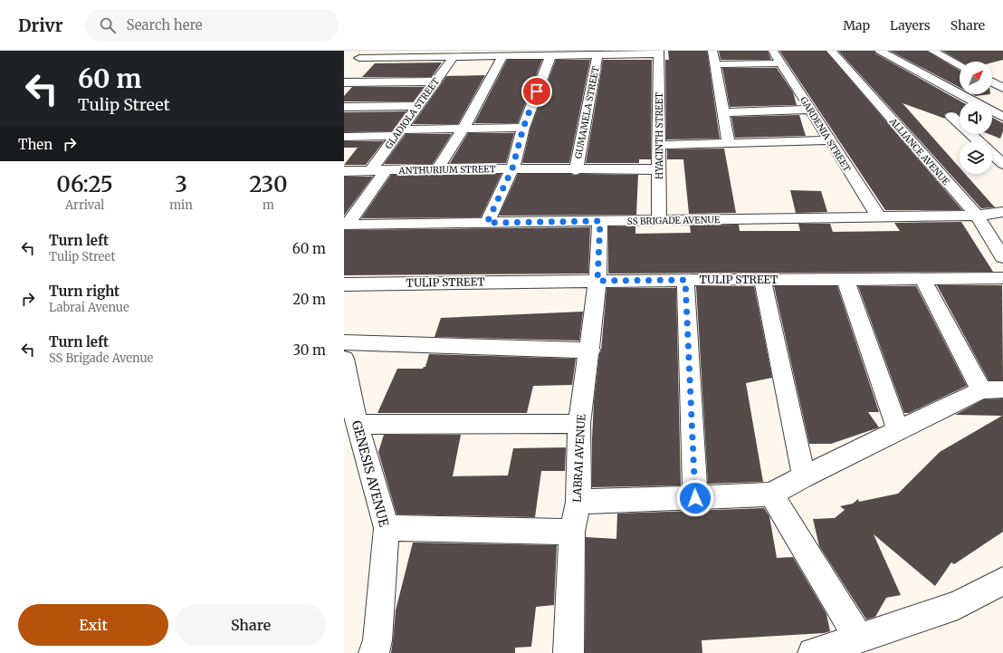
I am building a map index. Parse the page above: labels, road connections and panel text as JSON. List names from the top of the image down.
{
  "streets": {
    "street": [
      "GUMAMELA STREET",
      "GLADIOLA STREET",
      "GARDENIA STREET",
      "HYACINTH STREET",
      "ALLIANCE AVENUE",
      "ANTHURIUM STREET",
      "SS BRIGADE AVENUE",
      "TULIP STREET",
      "LABRAI AVENUE",
      "GENESIS AVENUE"
    ]
  },
  "crossings": [
    ["GUMAMELA STREET", "ANTHURIUM STREET"],
    ["GLADIOLA STREET", "ANTHURIUM STREET"],
    ["GLADIOLA STREET", "SS BRIGADE AVENUE"],
    ["GARDENIA STREET", "SS BRIGADE AVENUE"],
    ["HYACINTH STREET", "ANTHURIUM STREET"],
    ["HYACINTH STREET", "SS BRIGADE AVENUE"],
    ["ALLIANCE AVENUE", "SS BRIGADE AVENUE"],
    ["SS BRIGADE AVENUE", "LABRAI AVENUE"],
    ["TULIP STREET", "LABRAI AVENUE"]
  ],
  "north": "top right",
  "page": {
    "header": "Drivr",
    "search": "Search here",
    "nav": ["Map", "Layers", "Share"],
    "turn": ["60 m", "Tulip Street"],
    "then": "Then",
    "eta": [
      "06:25",
      "Arrival",
      "3",
      "min",
      "230",
      "m"
    ],
    "list": [
      {
        "name": "Turn left",
        "note": "Tulip Street",
        "value": "60 m"
      },
      {
        "name": "Turn right",
        "note": "Labrai Avenue",
        "value": "20 m"
      },
      {
        "name": "Turn left",
        "note": "SS Brigade Avenue",
        "value": "30 m"
      }
    ],
    "buttons": ["Exit", "Share"]
  }
}
